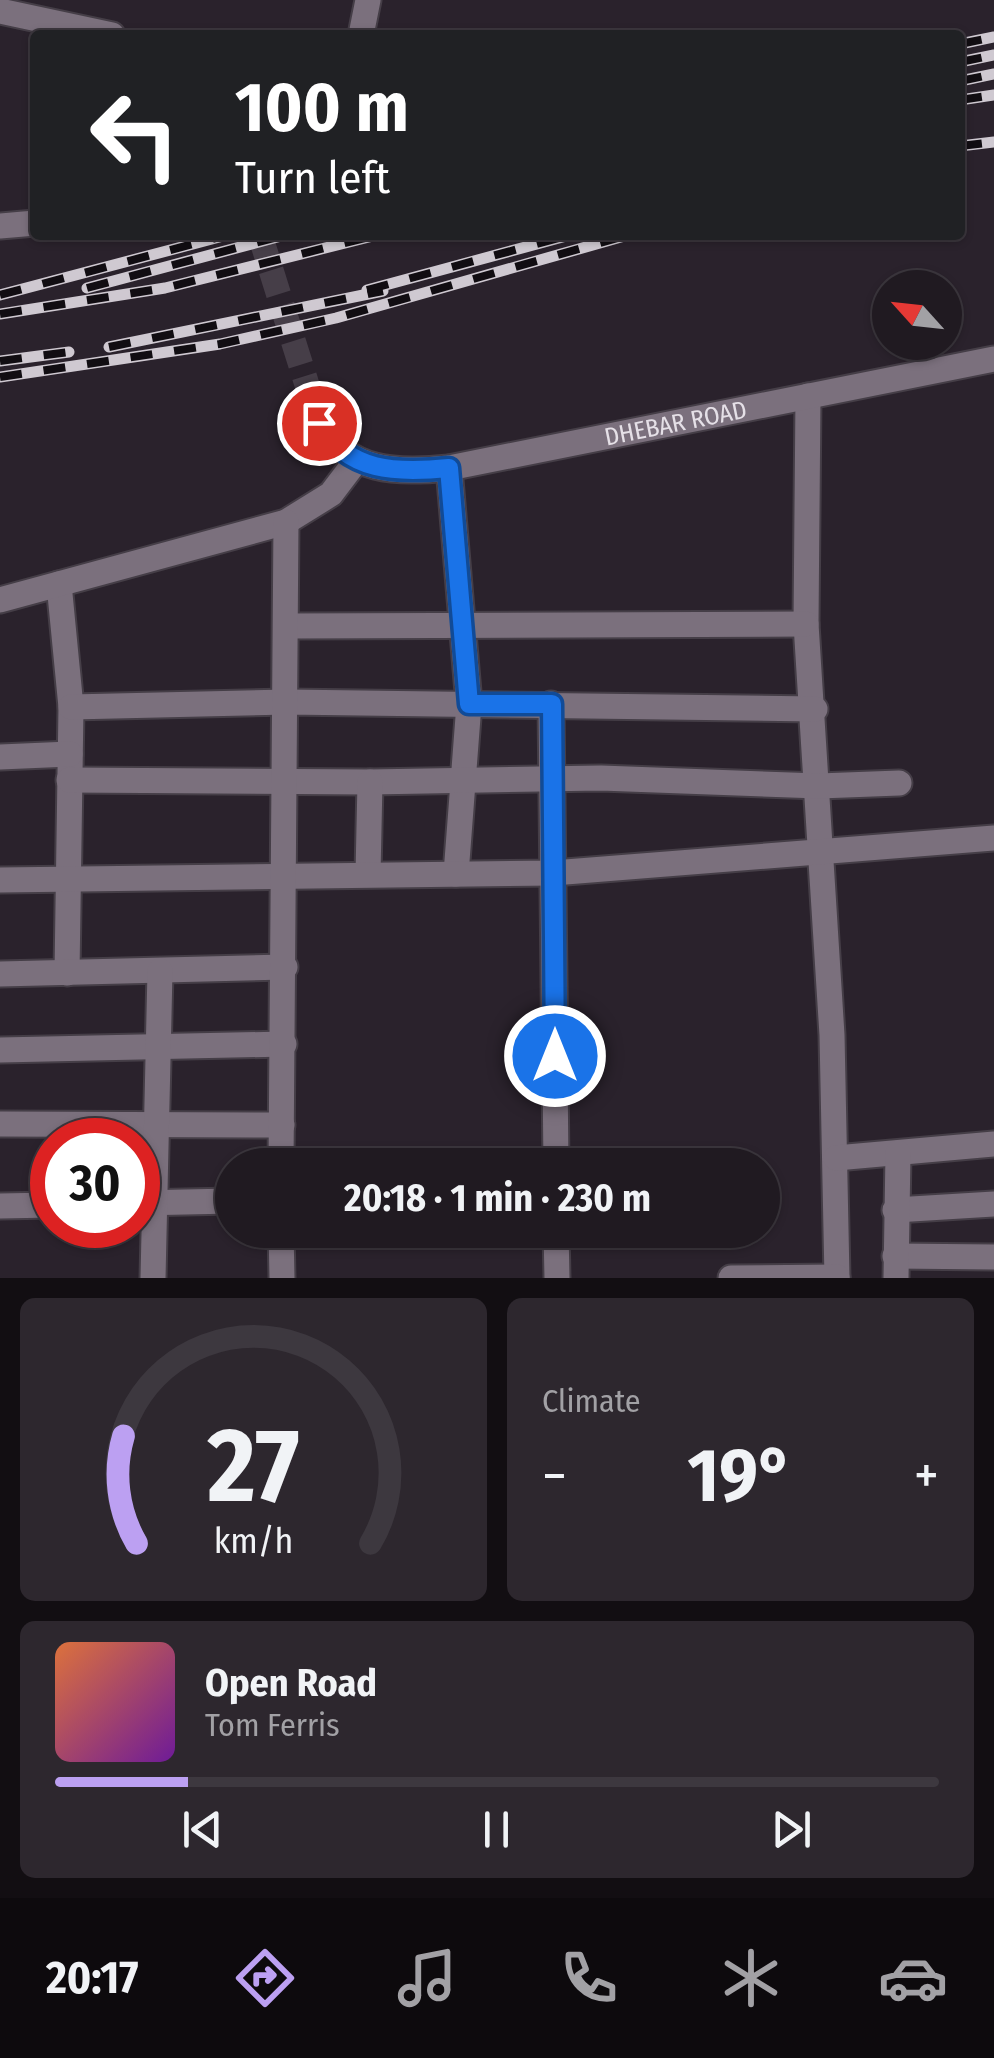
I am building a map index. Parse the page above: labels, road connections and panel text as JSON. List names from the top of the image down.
{
  "streets": {
    "street": ["DHEBAR ROAD"]
  },
  "north": "top left",
  "page": {
    "turn": ["100 m", "Turn left"],
    "limit": "30",
    "trip": "20:18 · 1 min · 230 m",
    "tile": "Climate",
    "heat": ["−", "19°", "+"],
    "song": ["Open Road", "Tom Ferris"],
    "tabs": "20:17",
    "gauge": ["27", "km/h"]
  }
}
